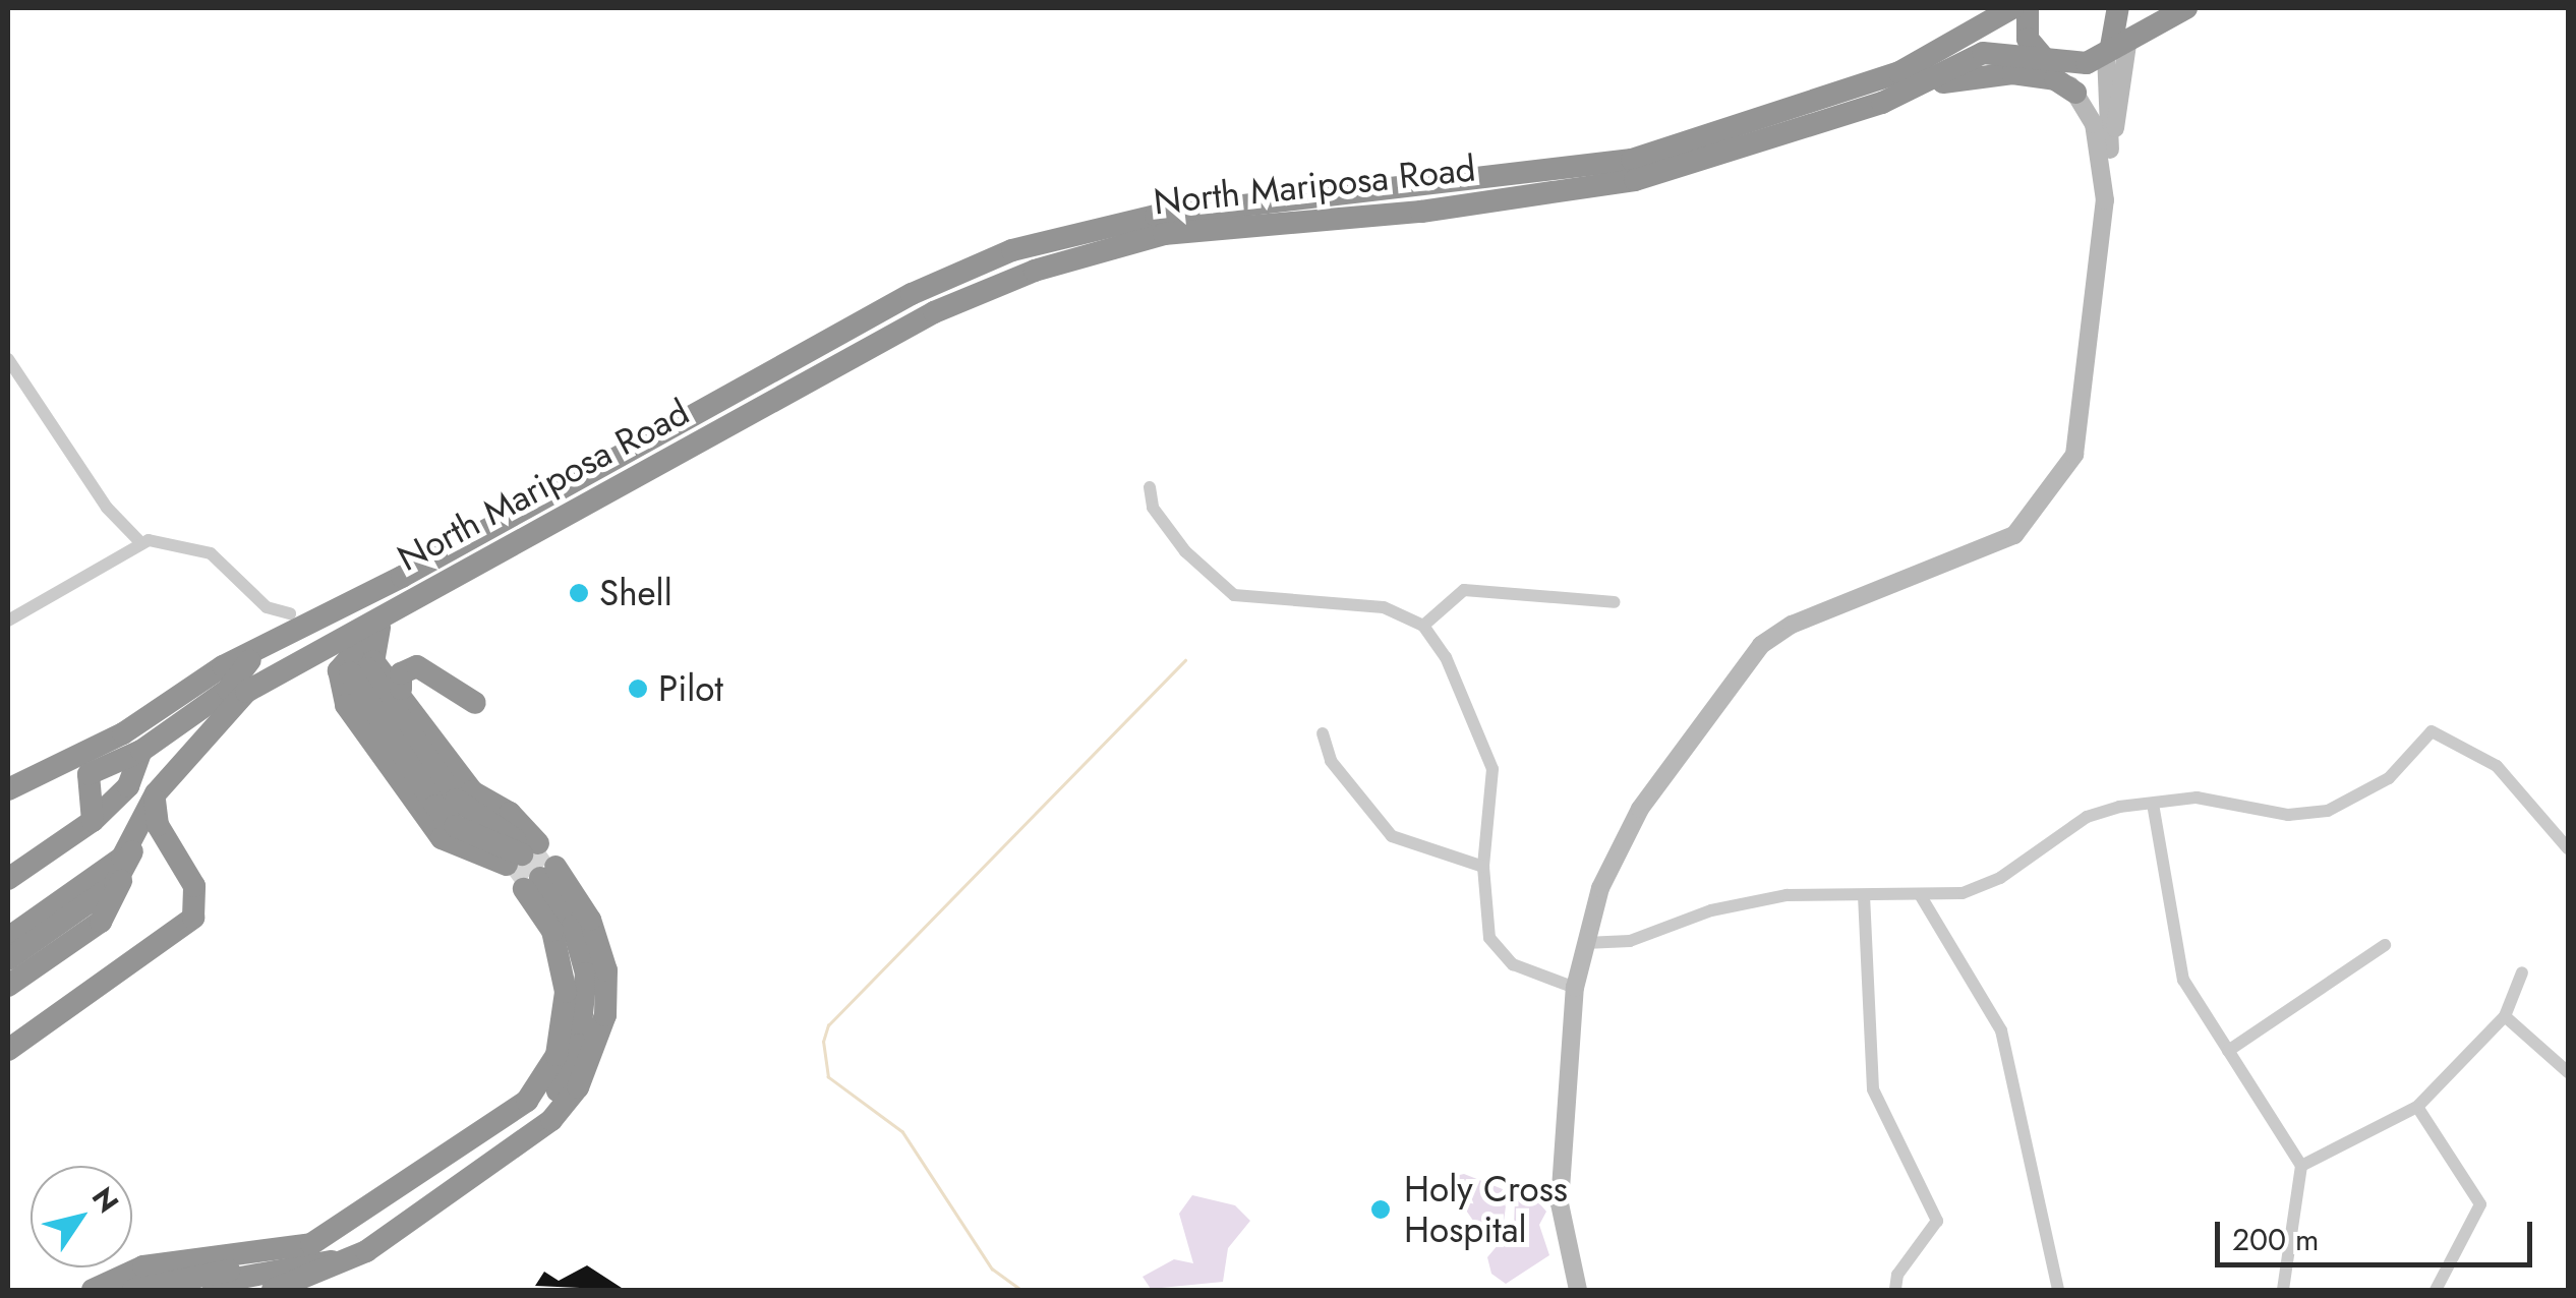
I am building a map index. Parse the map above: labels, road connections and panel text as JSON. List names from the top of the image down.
{
  "streets": {
    "highway": ["North Mariposa Road"]
  },
  "places": ["Shell", "Pilot", "Holy Cross Hospital"],
  "scale_bar": "200 m",
  "north": "top right"
}
